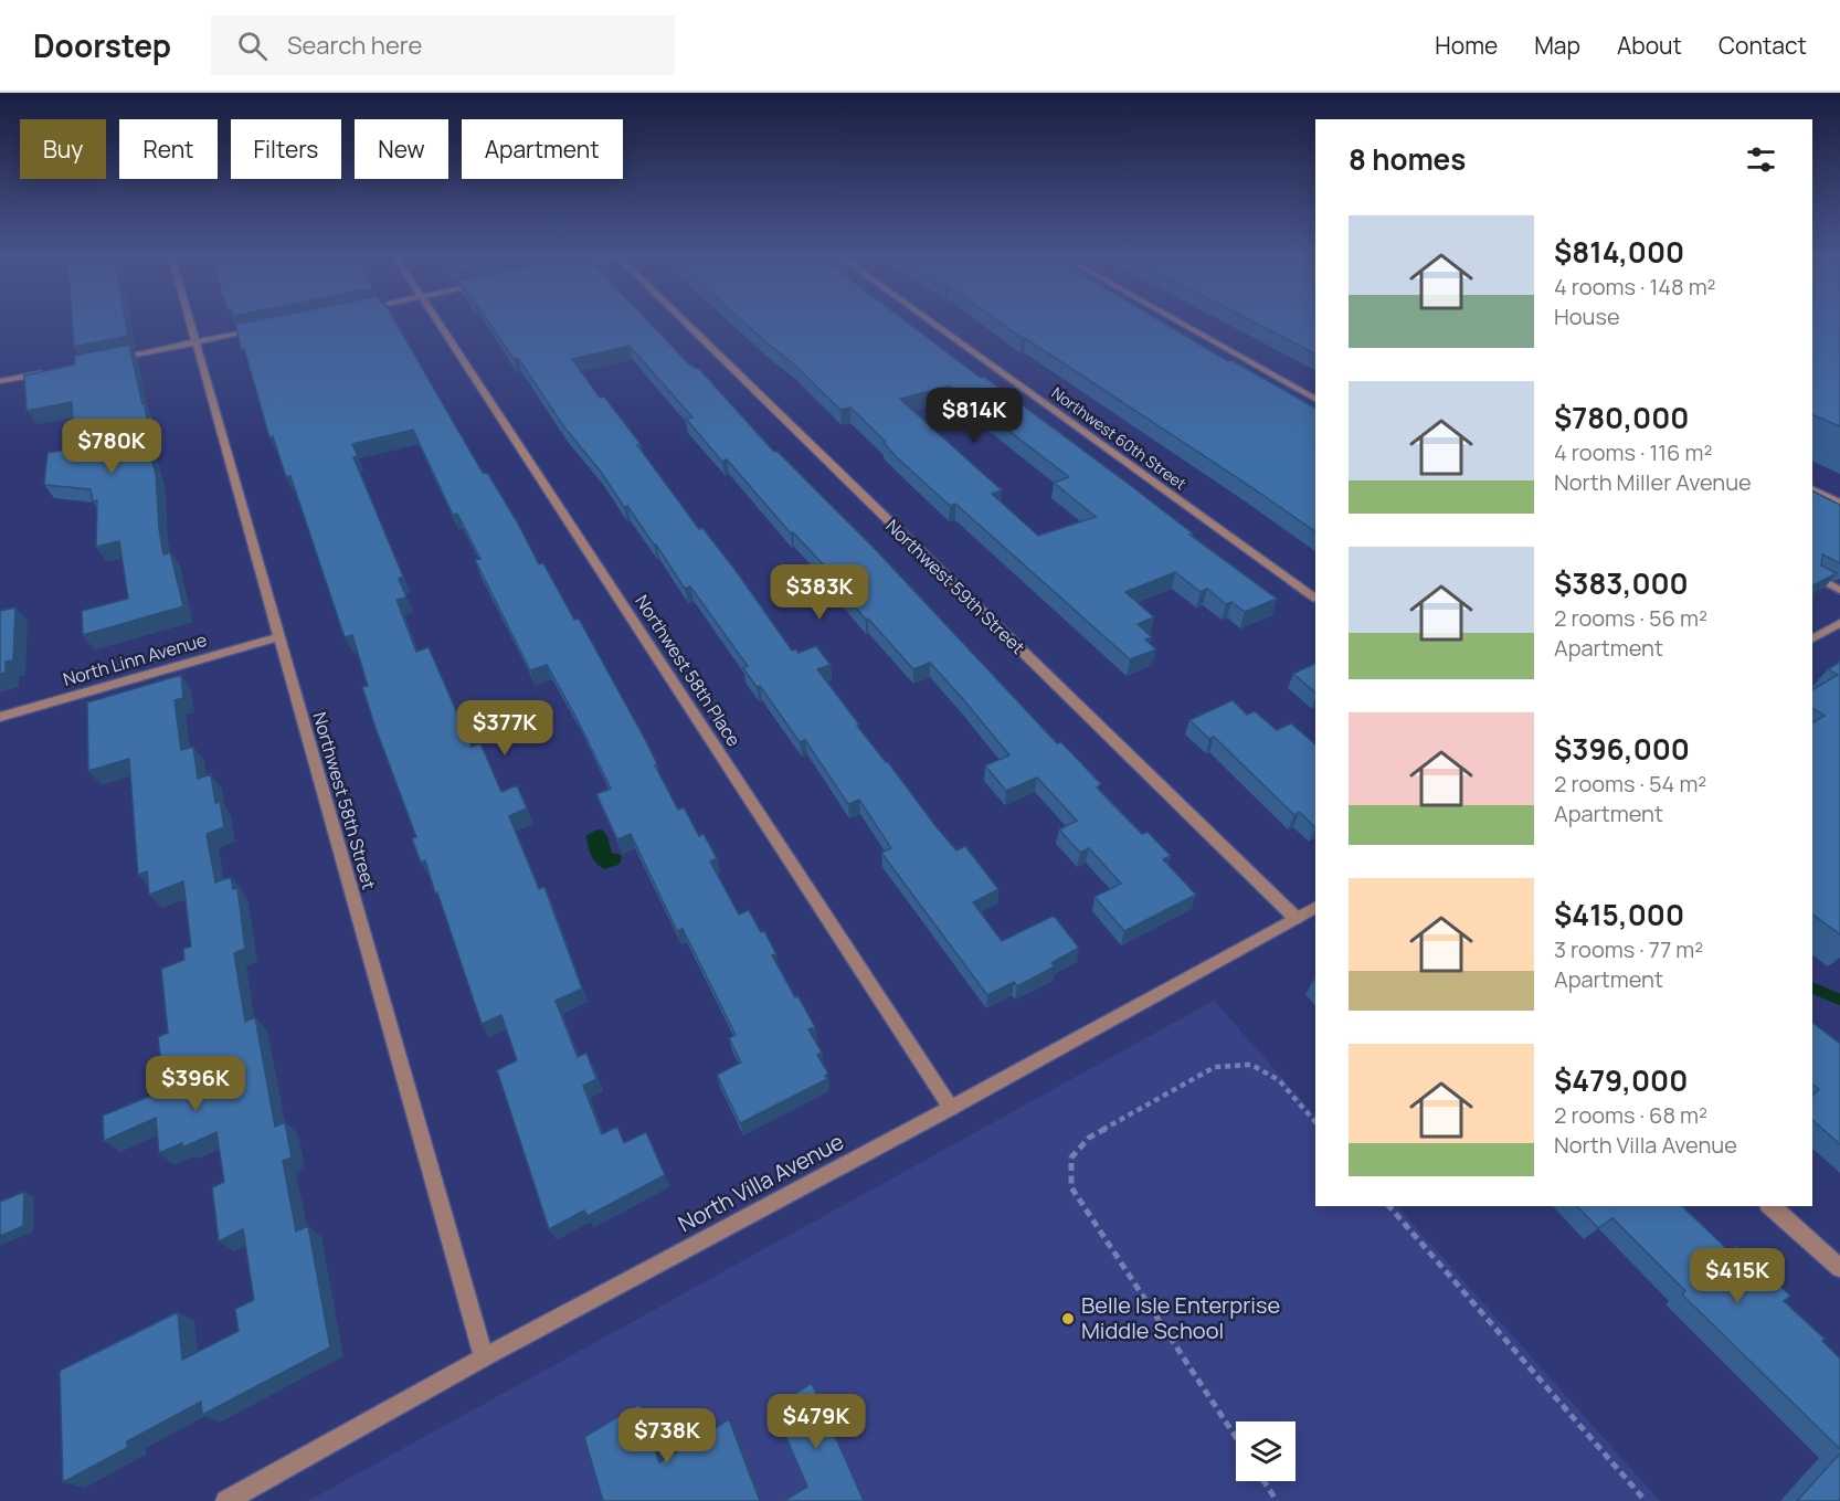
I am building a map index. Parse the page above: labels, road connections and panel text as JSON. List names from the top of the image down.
{
  "streets": {
    "street": [
      "Northwest 60th Street",
      "Northwest 59th Street",
      "North Linn Avenue",
      "Northwest 58th Place",
      "Northwest 58th Street",
      "North Villa Avenue"
    ]
  },
  "crossings": [
    ["Northwest 59th Street", "North Villa Avenue"],
    ["North Linn Avenue", "Northwest 58th Street"],
    ["Northwest 58th Place", "North Villa Avenue"],
    ["Northwest 58th Street", "North Villa Avenue"]
  ],
  "places": ["Belle Isle Enterprise Middle School"],
  "page": {
    "header": "Doorstep",
    "search": "Search here",
    "nav": [
      "Home",
      "Map",
      "About",
      "Contact"
    ],
    "chip": [
      "Buy",
      "Rent",
      "Filters",
      "New",
      "Apartment"
    ],
    "heading": "8 homes",
    "list": [
      {
        "name": "$814,000",
        "note": "4 rooms · 148 m² · House"
      },
      {
        "name": "$780,000",
        "note": "4 rooms · 116 m² · North Miller Avenue"
      },
      {
        "name": "$383,000",
        "note": "2 rooms · 56 m² · Apartment"
      },
      {
        "name": "$396,000",
        "note": "2 rooms · 54 m² · Apartment"
      },
      {
        "name": "$415,000",
        "note": "3 rooms · 77 m² · Apartment"
      },
      {
        "name": "$479,000",
        "note": "2 rooms · 68 m² · North Villa Avenue"
      }
    ],
    "price": [
      "$814K",
      "$780K",
      "$383K",
      "$377K",
      "$396K",
      "$415K",
      "$479K",
      "$738K"
    ]
  }
}
